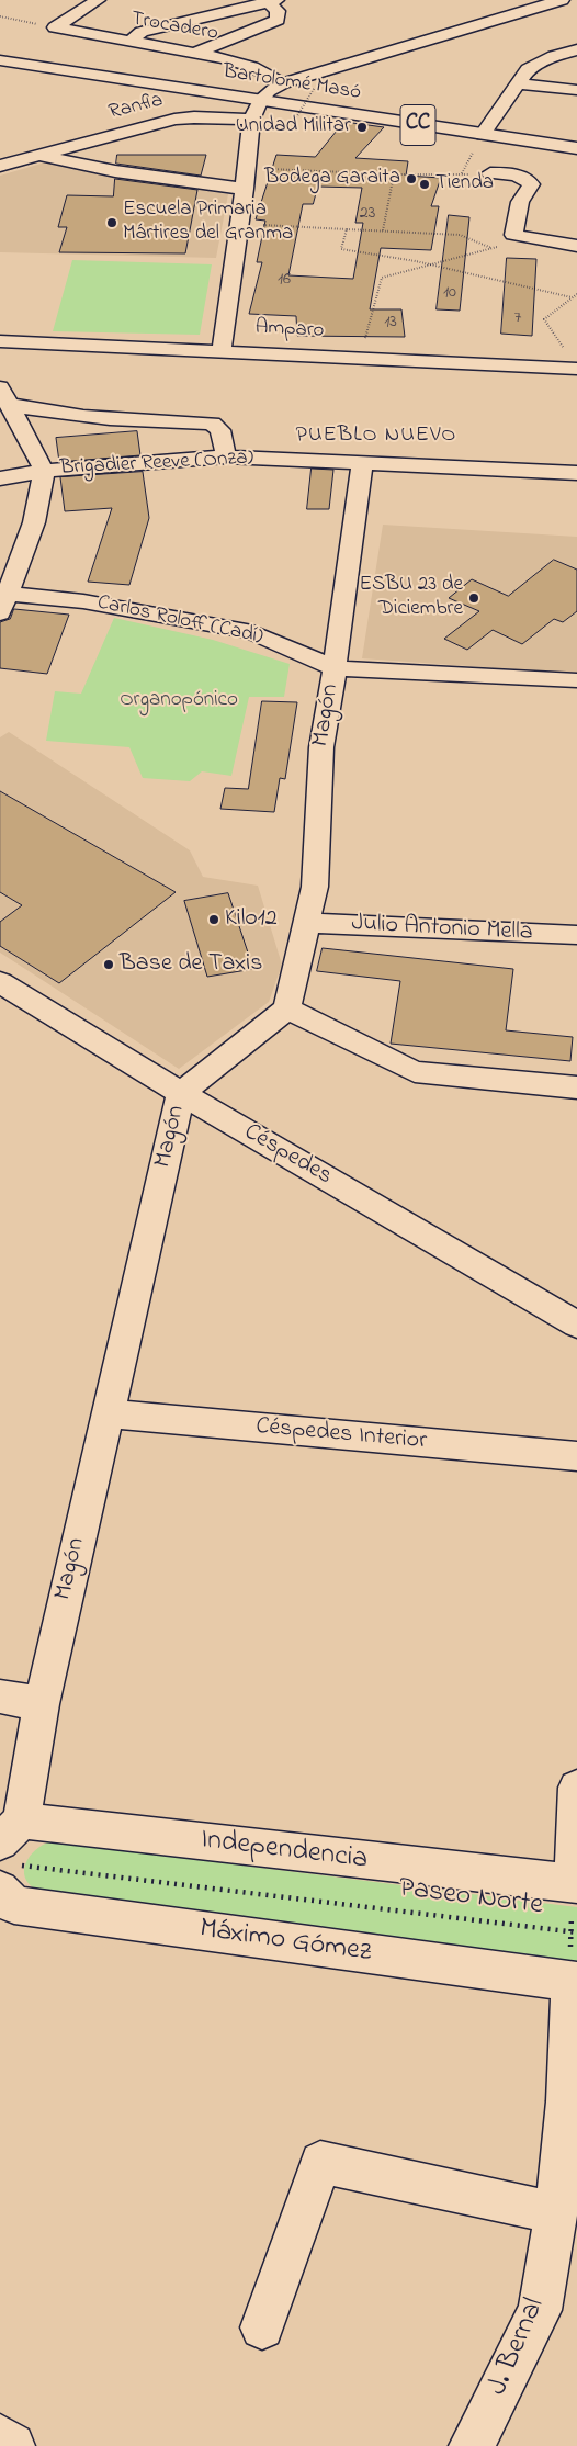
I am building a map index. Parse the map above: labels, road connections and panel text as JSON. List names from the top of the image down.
{
  "streets": {
    "street": [
      "Trocadero",
      "Bartolomé Masó",
      "Ranfla",
      "CC",
      "Amparo",
      "Brigadier Reeve (Onza)",
      "Carlos Roloff (Cadí)",
      "Magón",
      "Julio Antonio Mella",
      "Céspedes",
      "Céspedes Interior",
      "Independencia",
      "Máximo Gómez",
      "J. Bernal"
    ],
    "path": ["Paseo Norte"]
  },
  "crossings": [
    ["Trocadero", "Bartolomé Masó"],
    ["Brigadier Reeve (Onza)", "Magón"],
    ["Carlos Roloff (Cadí)", "Magón"],
    ["Magón", "Julio Antonio Mella"],
    ["Magón", "Céspedes"],
    ["Magón", "Céspedes Interior"],
    ["Magón", "Independencia"],
    ["Magón", "Paseo Norte"],
    ["Magón", "Máximo Gómez"],
    ["Independencia", "Paseo Norte"],
    ["Independencia", "Máximo Gómez"],
    ["Paseo Norte", "Máximo Gómez"],
    ["Máximo Gómez", "J. Bernal"]
  ],
  "districts": ["PUEBLO NUEVO"],
  "parks": ["Organopónico"],
  "places": [
    "Unidad Militar",
    "Bodega Garaita",
    "Tienda",
    "Escuela Primaria Mártires del Granma",
    "ESBU 23 de Diciembre",
    "Kilo12",
    "Base de Taxis"
  ],
  "house_numbers": [
    "23",
    "16",
    "10",
    "7",
    "13"
  ]
}
